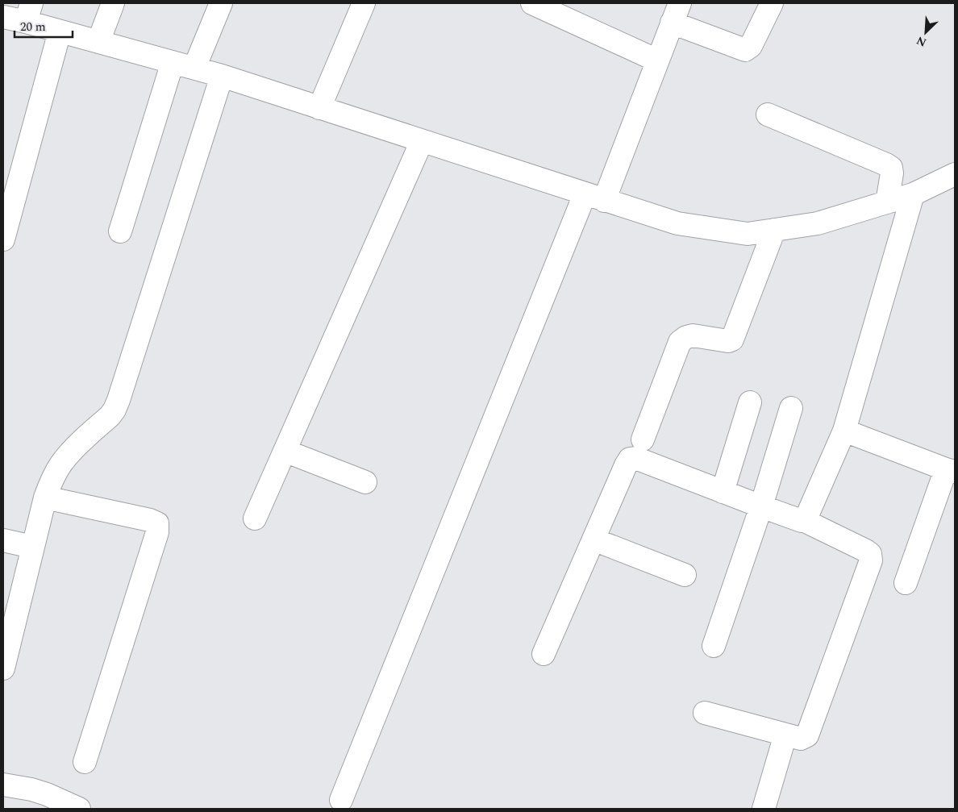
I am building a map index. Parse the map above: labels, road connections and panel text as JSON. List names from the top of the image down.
{
  "scale_bar": "20 m",
  "north": "bottom left"
}
